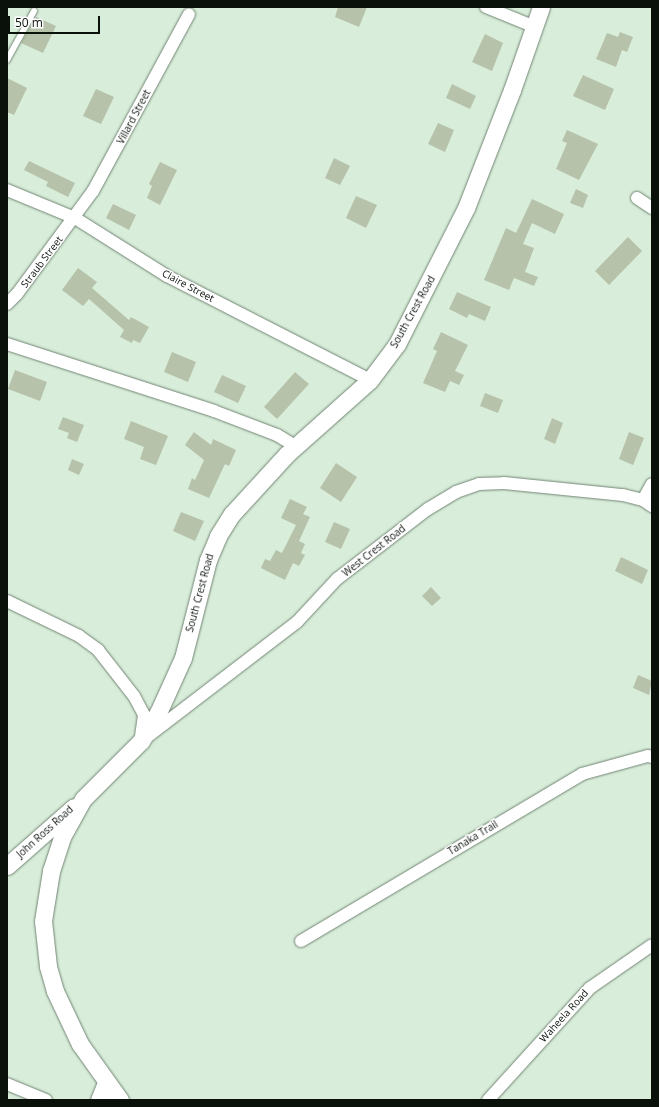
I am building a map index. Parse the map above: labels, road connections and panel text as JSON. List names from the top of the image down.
{
  "streets": {
    "street": [
      "Villard Street",
      "Straub Street",
      "Claire Street",
      "South Crest Road",
      "West Crest Road",
      "John Ross Road",
      "Tanaka Trail",
      "Waheela Road"
    ]
  },
  "crossings": [
    ["Villard Street", "Straub Street"],
    ["Villard Street", "Claire Street"],
    ["Straub Street", "Claire Street"],
    ["Claire Street", "South Crest Road"],
    ["South Crest Road", "West Crest Road"],
    ["South Crest Road", "John Ross Road"]
  ],
  "scale_bar": "50 m"
}
